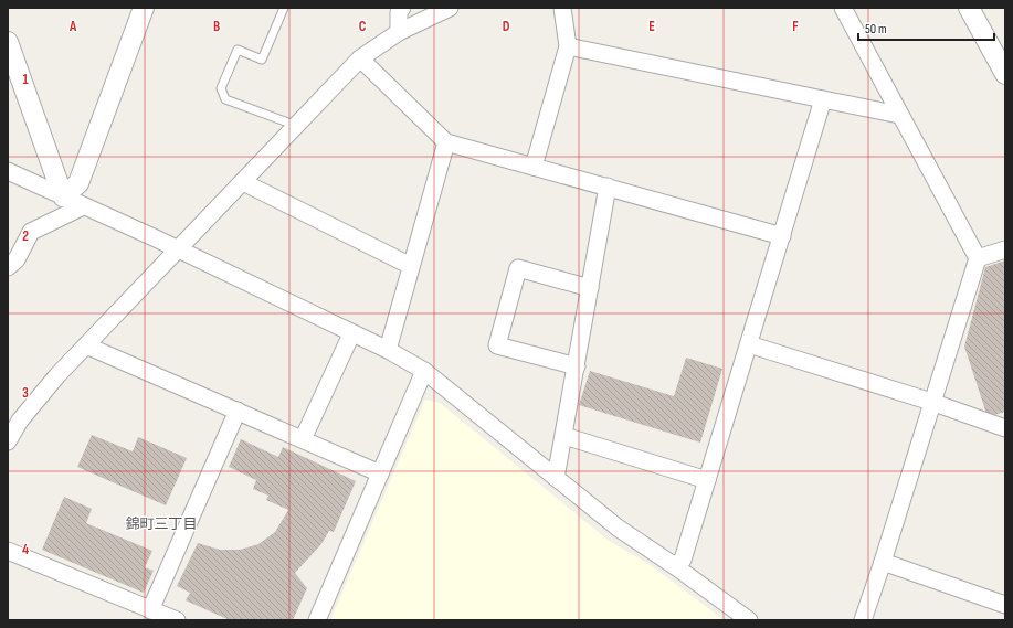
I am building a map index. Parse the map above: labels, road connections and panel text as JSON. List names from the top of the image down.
{
  "districts": ["錦町三丁目"],
  "scale_bar": "50 m",
  "grid": {
    "columns": [
      "A",
      "B",
      "C",
      "D",
      "E",
      "F"
    ],
    "rows": [
      "1",
      "2",
      "3",
      "4"
    ]
  }
}
